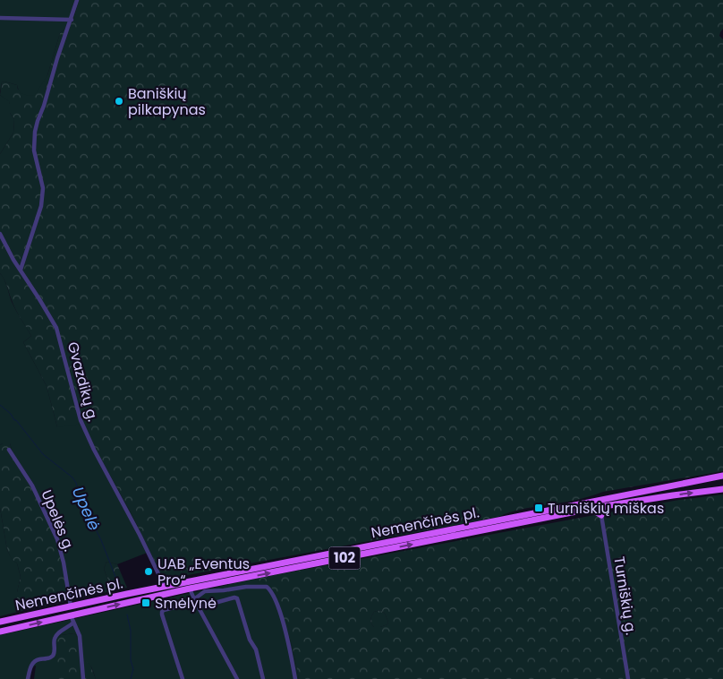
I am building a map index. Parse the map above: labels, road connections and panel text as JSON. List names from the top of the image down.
{
  "streets": {
    "main road": ["Nemenčinės pl.", "102"],
    "street": ["Gvazdikų g.", "Upelės g.", "Turniškių g."]
  },
  "crossings": [
    ["Gvazdikų g.", "Nemenčinės pl."],
    ["Upelės g.", "Nemenčinės pl."]
  ],
  "water": ["Upelė"],
  "places": {
    "other": ["Baniškių pilkapynas", "UAB „Eventus Pro“"],
    "transit": ["Turniškių miškas", "Smėlynė"]
  }
}
